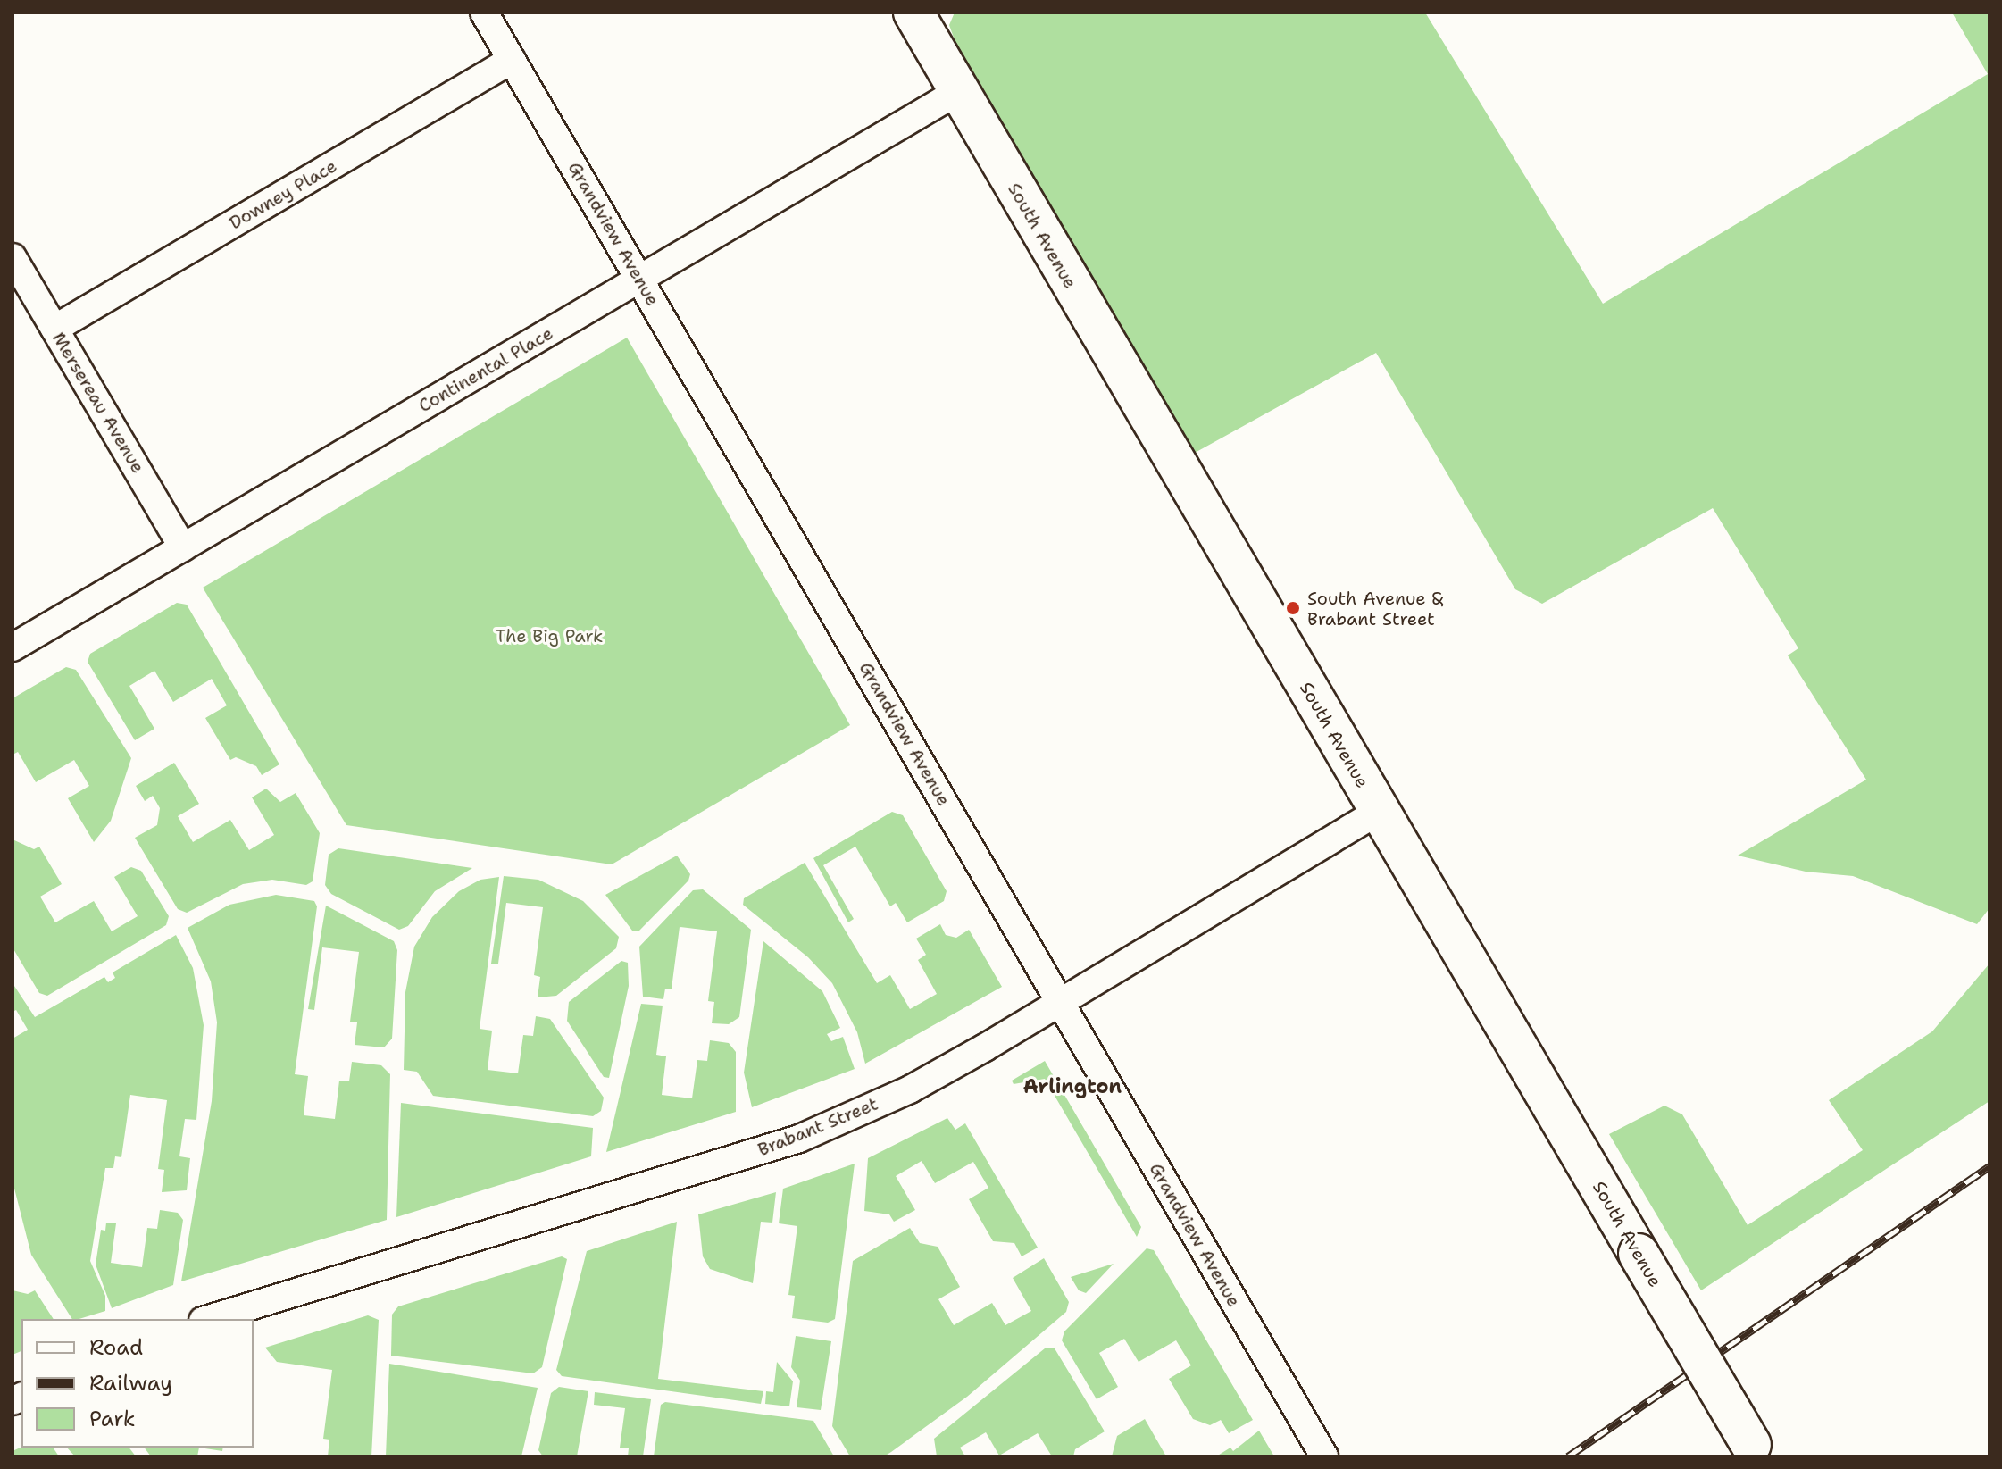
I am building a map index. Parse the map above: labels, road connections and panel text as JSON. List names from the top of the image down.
{
  "streets": {
    "street": [
      "Downey Place",
      "Grandview Avenue",
      "South Avenue",
      "Continental Place",
      "Mersereau Avenue",
      "Brabant Street"
    ]
  },
  "crossings": [
    ["Downey Place", "Grandview Avenue"],
    ["Downey Place", "Mersereau Avenue"],
    ["Grandview Avenue", "Continental Place"],
    ["Grandview Avenue", "Brabant Street"],
    ["South Avenue", "Continental Place"],
    ["South Avenue", "Brabant Street"],
    ["Continental Place", "Mersereau Avenue"]
  ],
  "districts": ["Arlington"],
  "parks": ["The Big Park"],
  "places": ["South Avenue & Brabant Street"],
  "legend": ["Road", "Railway", "Park"]
}
